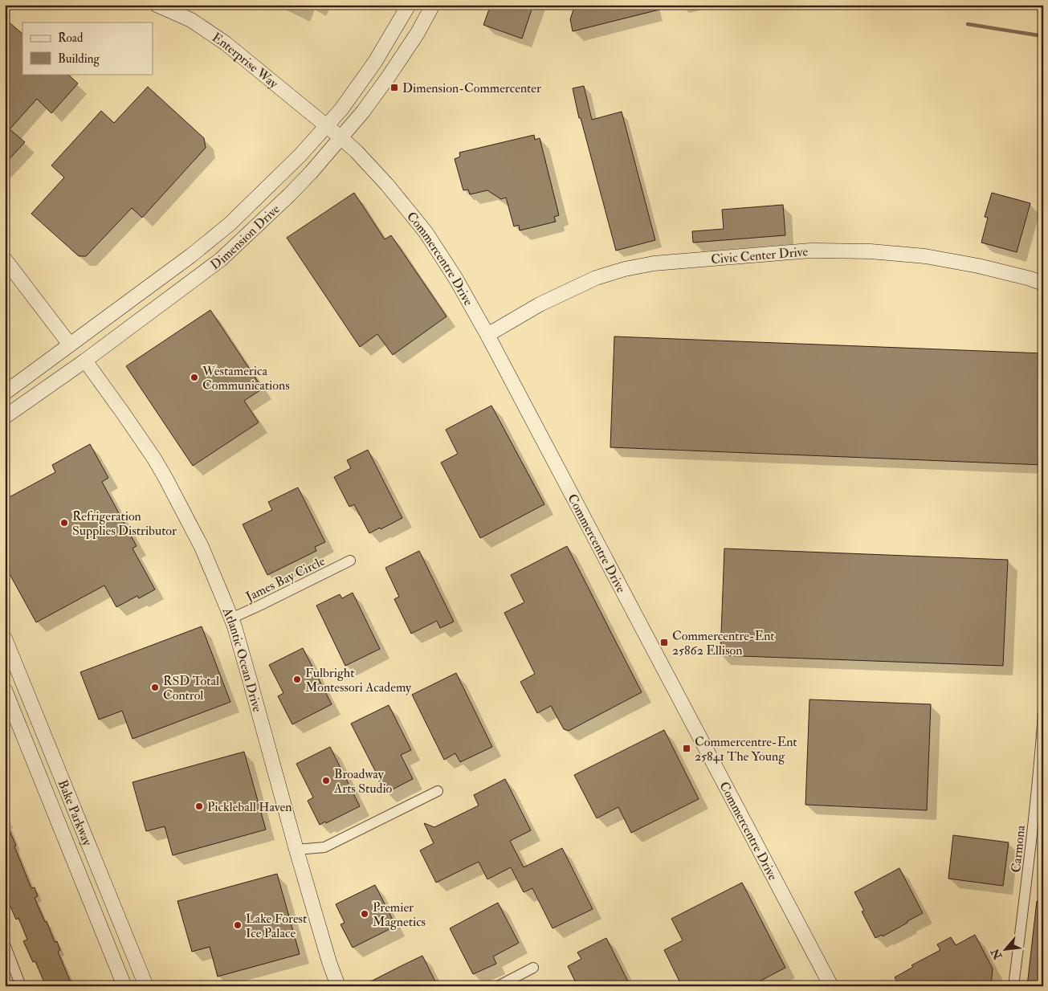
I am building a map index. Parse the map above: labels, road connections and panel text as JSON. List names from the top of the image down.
{
  "streets": {
    "street": [
      "Enterprise Way",
      "Dimension Drive",
      "Civic Center Drive",
      "Commercentre Drive",
      "James Bay Circle",
      "Atlantic Ocean Drive",
      "Bake Parkway",
      "Carmona"
    ]
  },
  "crossings": [
    ["Enterprise Way", "Dimension Drive"],
    ["Enterprise Way", "Commercentre Drive"],
    ["Dimension Drive", "Commercentre Drive"],
    ["Dimension Drive", "Atlantic Ocean Drive"],
    ["Civic Center Drive", "Commercentre Drive"],
    ["James Bay Circle", "Atlantic Ocean Drive"]
  ],
  "places": {
    "transit": ["Dimension-Commercenter", "Commercentre-Ent 25862 Ellison", "Commercentre-Ent 25841 The Young"],
    "other": [
      "Westamerica Communications",
      "Refrigeration Supplies Distributor",
      "Fulbright Montessori Academy",
      "RSD Total Control",
      "Broadway Arts Studio",
      "Pickleball Haven",
      "Premier Magnetics",
      "Lake Forest Ice Palace"
    ]
  },
  "legend": ["Road", "Building"],
  "north": "bottom left"
}
